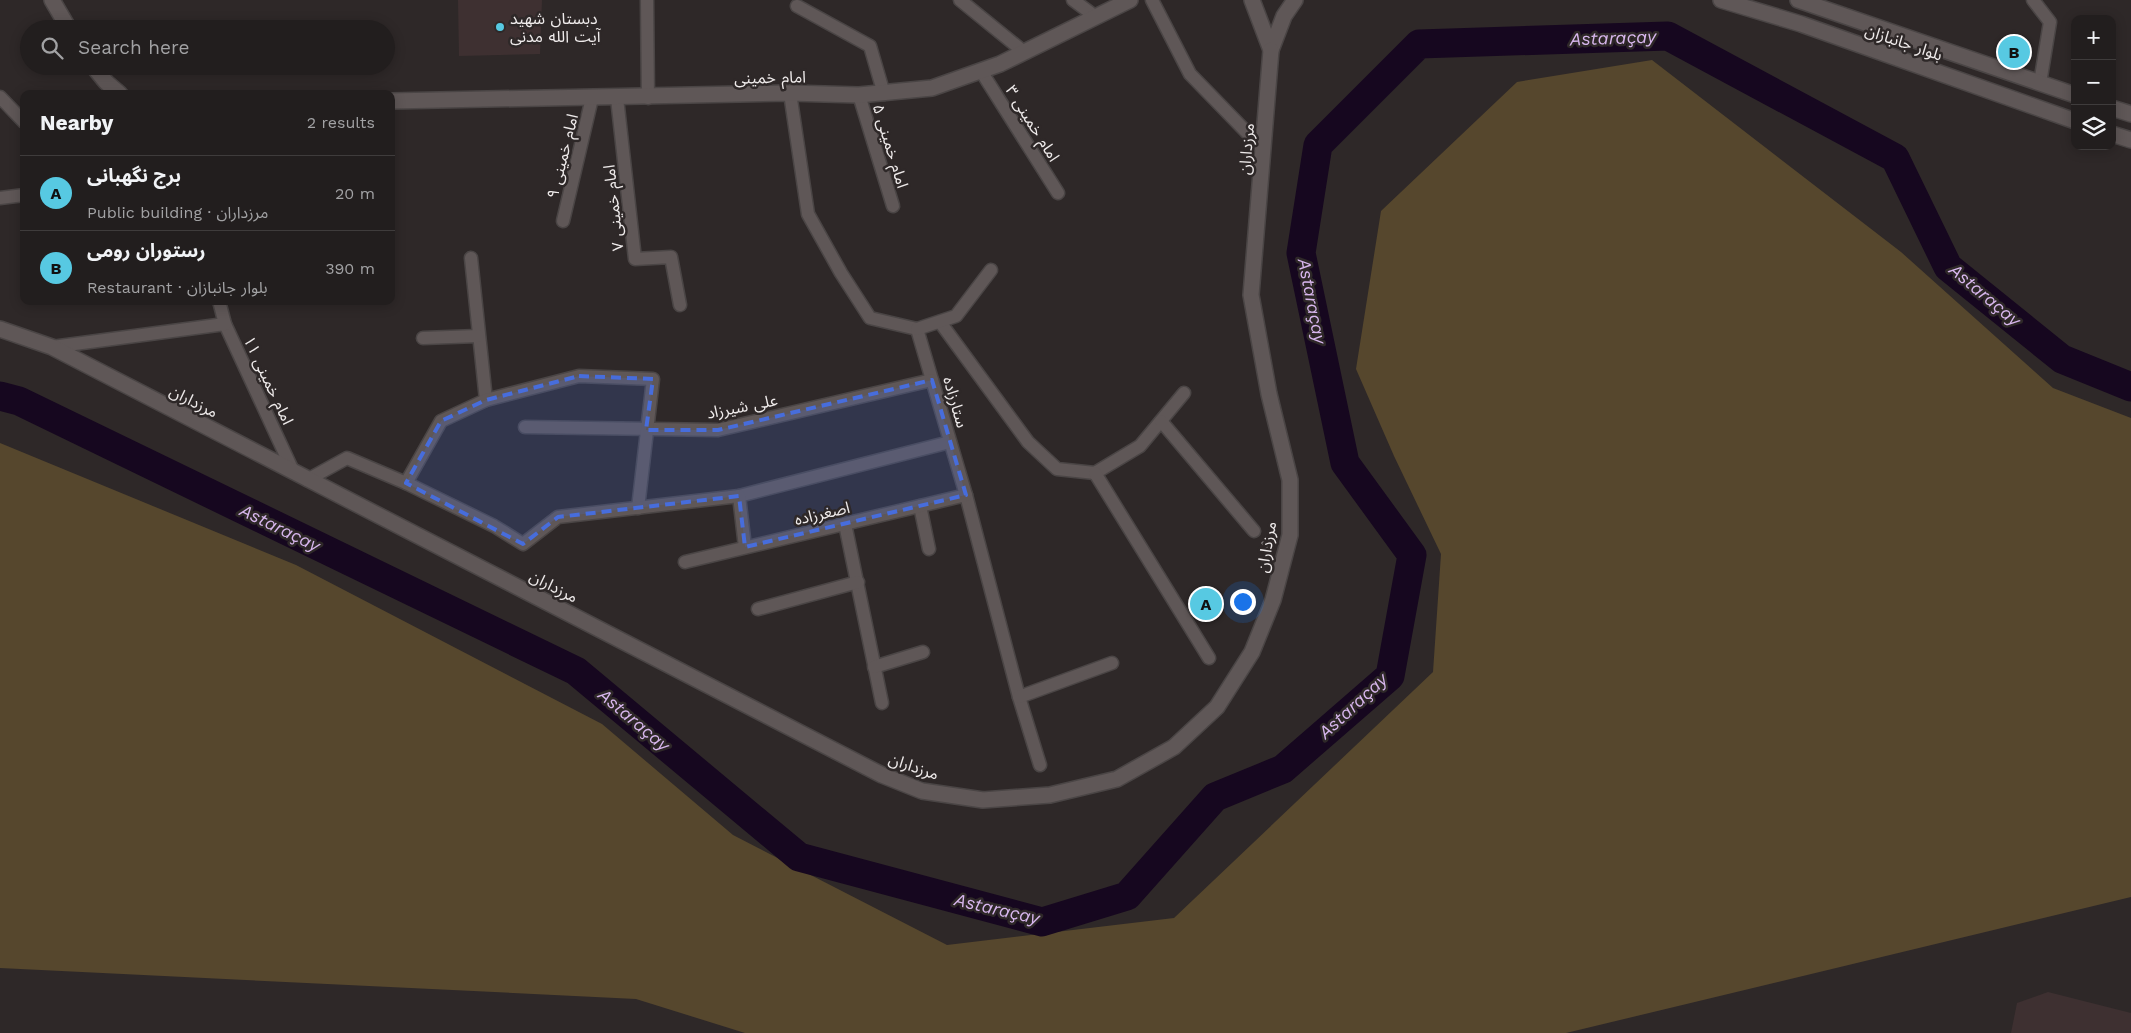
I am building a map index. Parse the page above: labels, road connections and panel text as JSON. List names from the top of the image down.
{
  "streets": {
    "street": [
      "بلوار جانبازان",
      "امام خمینی",
      "امام خمینی ۳",
      "امام خمینی ۵",
      "مرزداران",
      "امام خمینی ۹",
      "امام خمینی ۷",
      "امام خمینی ۱۱",
      "ستارزاده",
      "علی شیرزاد",
      "اصغرزاده"
    ]
  },
  "crossings": [
    ["امام خمینی", "امام خمینی ۳"],
    ["امام خمینی", "امام خمینی ۵"],
    ["امام خمینی", "امام خمینی ۹"],
    ["امام خمینی", "امام خمینی ۷"],
    ["مرزداران", "امام خمینی ۱۱"],
    ["ستارزاده", "علی شیرزاد"],
    ["ستارزاده", "اصغرزاده"]
  ],
  "water": ["Astaraçay"],
  "places": ["دبستان شهید آیت الله مدنی"],
  "page": {
    "map_buttons": ["+", "−"],
    "search": "Search here",
    "pins": ["B", "A"],
    "heading": ["Nearby", "2 results"],
    "list": [
      {
        "mark": "A",
        "name": "برج نگهبانی",
        "note": "Public building · مرزداران",
        "value": "20 m"
      },
      {
        "mark": "B",
        "name": "رستوران رومی",
        "note": "Restaurant · بلوار جانبازان",
        "value": "390 m"
      }
    ]
  }
}
